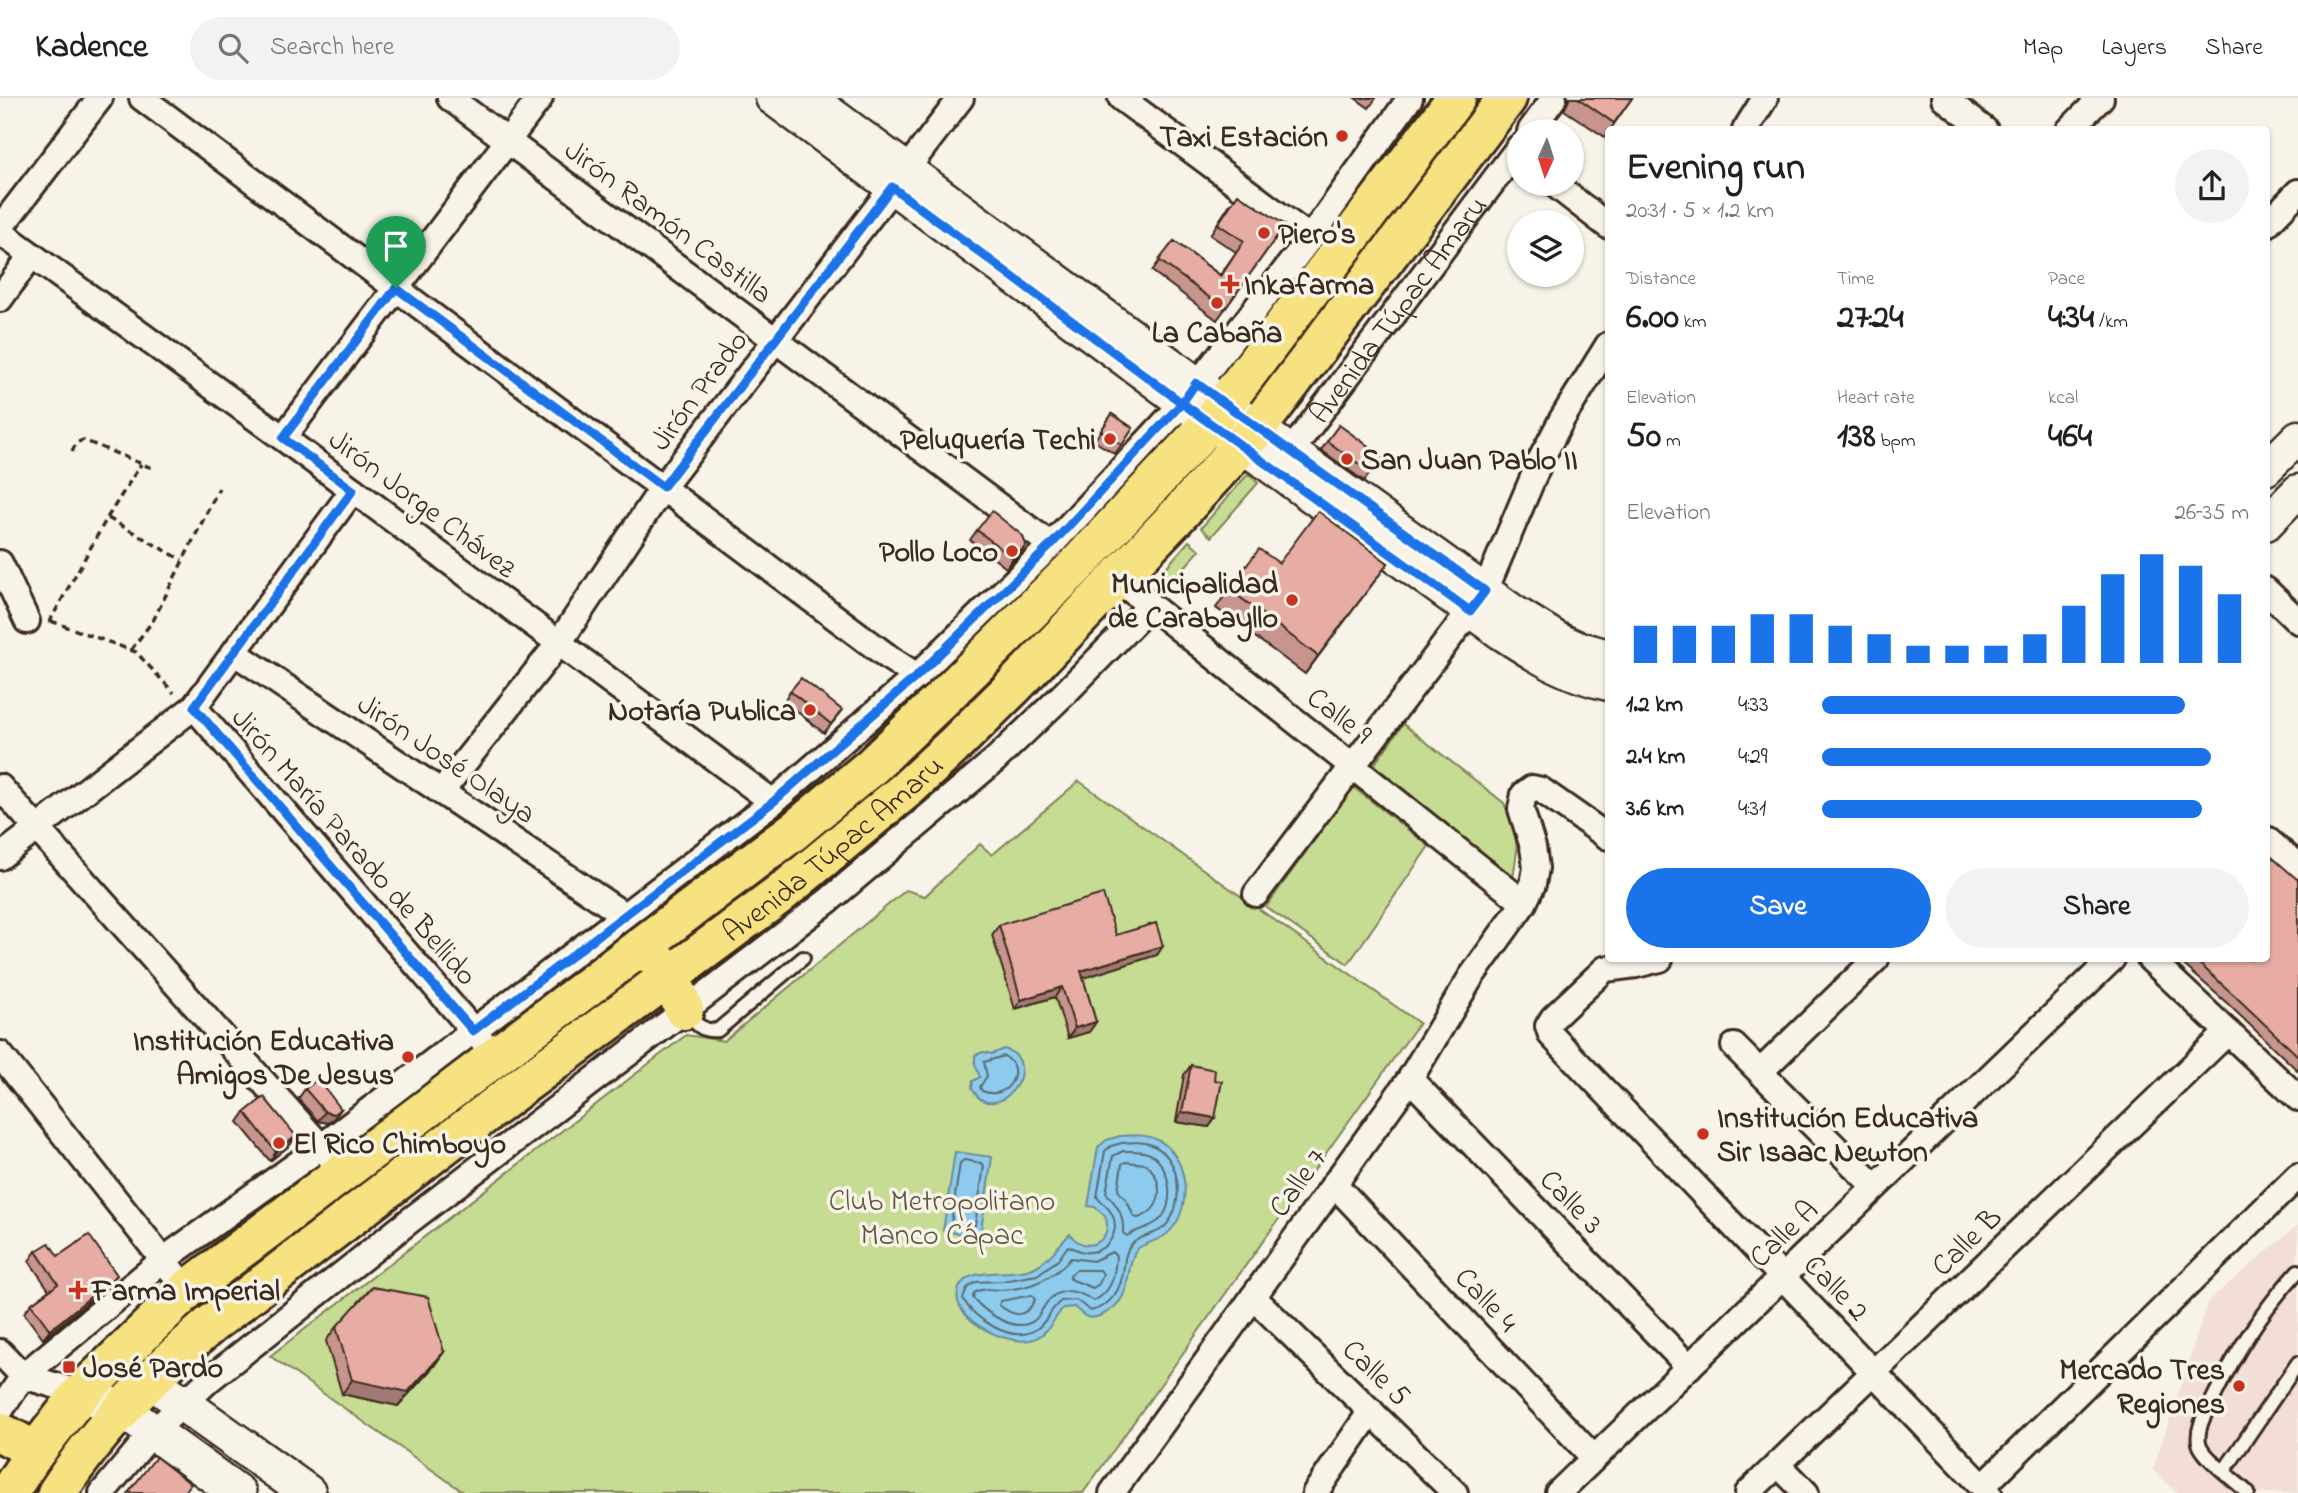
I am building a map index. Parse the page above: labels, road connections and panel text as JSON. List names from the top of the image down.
{
  "streets": {
    "highway": ["Avenida Túpac Amaru"],
    "street": [
      "Jirón Ramón Castilla",
      "Jirón Prado",
      "Jirón Jorge Chávez",
      "Calle 9",
      "Jirón José Olaya",
      "Jirón María Parado de Bellido",
      "Calle 7",
      "Calle 3",
      "Calle A",
      "Calle B",
      "Calle 2",
      "Calle 4",
      "Calle 5"
    ]
  },
  "crossings": [
    ["Jirón Ramón Castilla", "Avenida Túpac Amaru"],
    ["Jirón Ramón Castilla", "Jirón Prado"],
    ["Avenida Túpac Amaru", "Jirón Jorge Chávez"],
    ["Avenida Túpac Amaru", "Calle 9"],
    ["Avenida Túpac Amaru", "Jirón José Olaya"],
    ["Avenida Túpac Amaru", "Jirón María Parado de Bellido"],
    ["Jirón Prado", "Jirón Jorge Chávez"],
    ["Jirón Prado", "Jirón José Olaya"],
    ["Calle 9", "Calle 7"],
    ["Calle 7", "Calle 3"],
    ["Calle 7", "Calle 4"],
    ["Calle 7", "Calle 5"],
    ["Calle 3", "Calle A"],
    ["Calle A", "Calle 2"],
    ["Calle A", "Calle 4"],
    ["Calle B", "Calle 2"]
  ],
  "parks": ["Club Metropolitano Manco Cápac"],
  "places": {
    "other": [
      "Taxi Estación",
      "Piero's",
      "La Cabaña",
      "Peluquería Techi",
      "San Juan Pablo II",
      "Pollo Loco",
      "Municipalidad de Carabayllo",
      "Notaría Publica",
      "Institución Educativa Amigos De Jesus",
      "Institución Educativa Sir Isaac Newton",
      "El Rico Chimboyo",
      "Mercado Tres Regiones"
    ],
    "health": ["Inkafarma", "Farma Imperial"],
    "transit": ["José Pardo"]
  },
  "north": "bottom",
  "page": {
    "header": "Kadence",
    "search": "Search here",
    "nav": ["Map", "Layers", "Share"],
    "heading": ["Evening run", "20:31 · 5 × 1.2 km"],
    "stats": [
      ["Distance", "6.00 km"],
      ["Time", "27:24"],
      ["Pace", "4:34 /km"],
      ["Elevation", "50 m"],
      ["Heart rate", "138 bpm"],
      ["kcal", "464"]
    ],
    "chart": ["Elevation", "26–35 m"],
    "list": [
      {
        "name": "1.2 km",
        "note": "4:33"
      },
      {
        "name": "2.4 km",
        "note": "4:29"
      },
      {
        "name": "3.6 km",
        "note": "4:31"
      }
    ],
    "buttons": ["Save", "Share"]
  }
}
